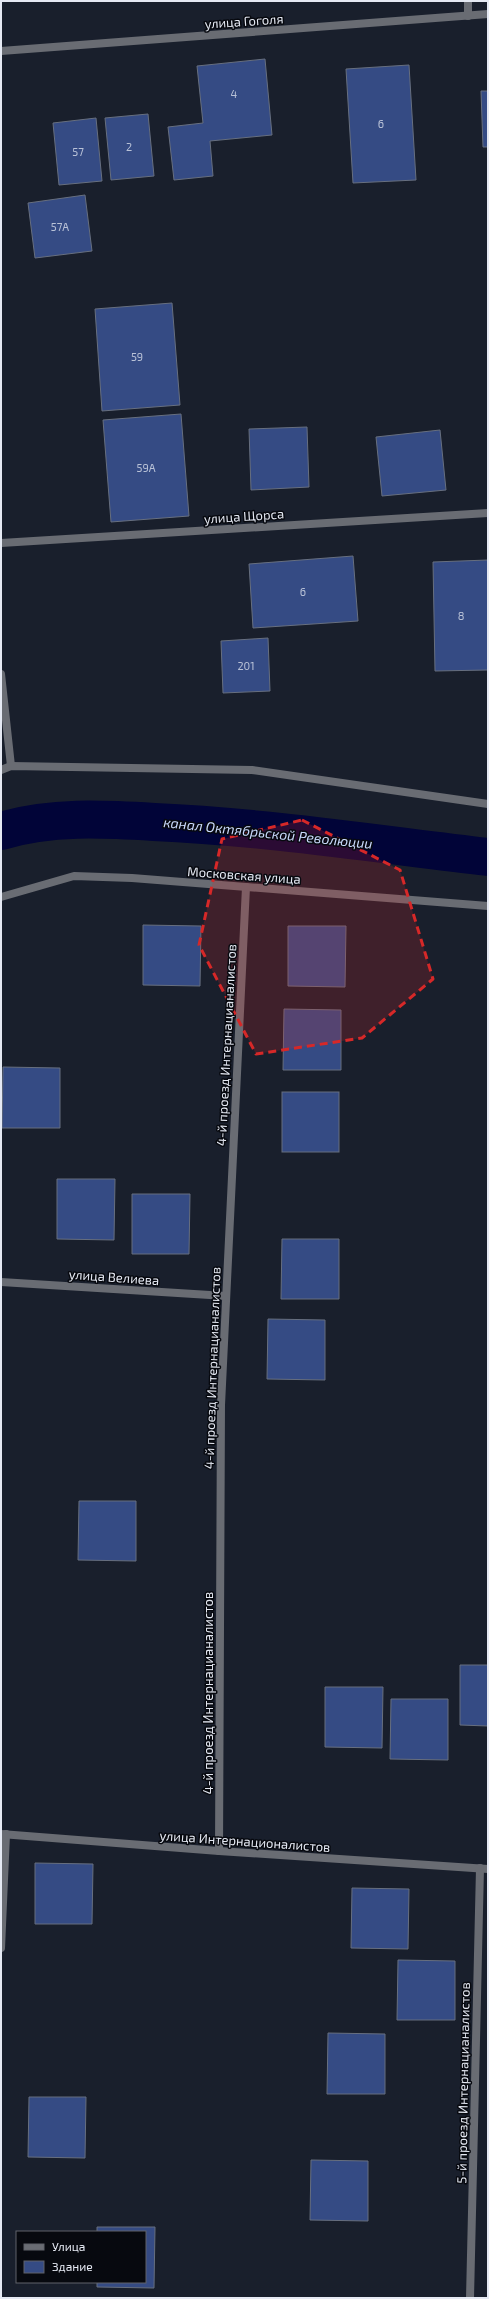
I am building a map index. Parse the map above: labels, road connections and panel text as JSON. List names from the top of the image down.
{
  "streets": {
    "street": [
      "улица Гоголя",
      "улица Щорса",
      "Московская улица",
      "4-й проезд Интернацианалистов",
      "улица Велиева",
      "улица Интернационалистов",
      "5-й проезд Интернацианалистов"
    ]
  },
  "crossings": [
    ["Московская улица", "4-й проезд Интернацианалистов"],
    ["4-й проезд Интернацианалистов", "улица Велиева"],
    ["4-й проезд Интернацианалистов", "улица Интернационалистов"],
    ["улица Интернационалистов", "5-й проезд Интернацианалистов"]
  ],
  "water": ["канал Октябрьской Революции"],
  "house_numbers": [
    "4",
    "6",
    "2",
    "57",
    "57А",
    "59",
    "59А",
    "6",
    "8",
    "201"
  ],
  "legend": ["Улица", "Здание"]
}
